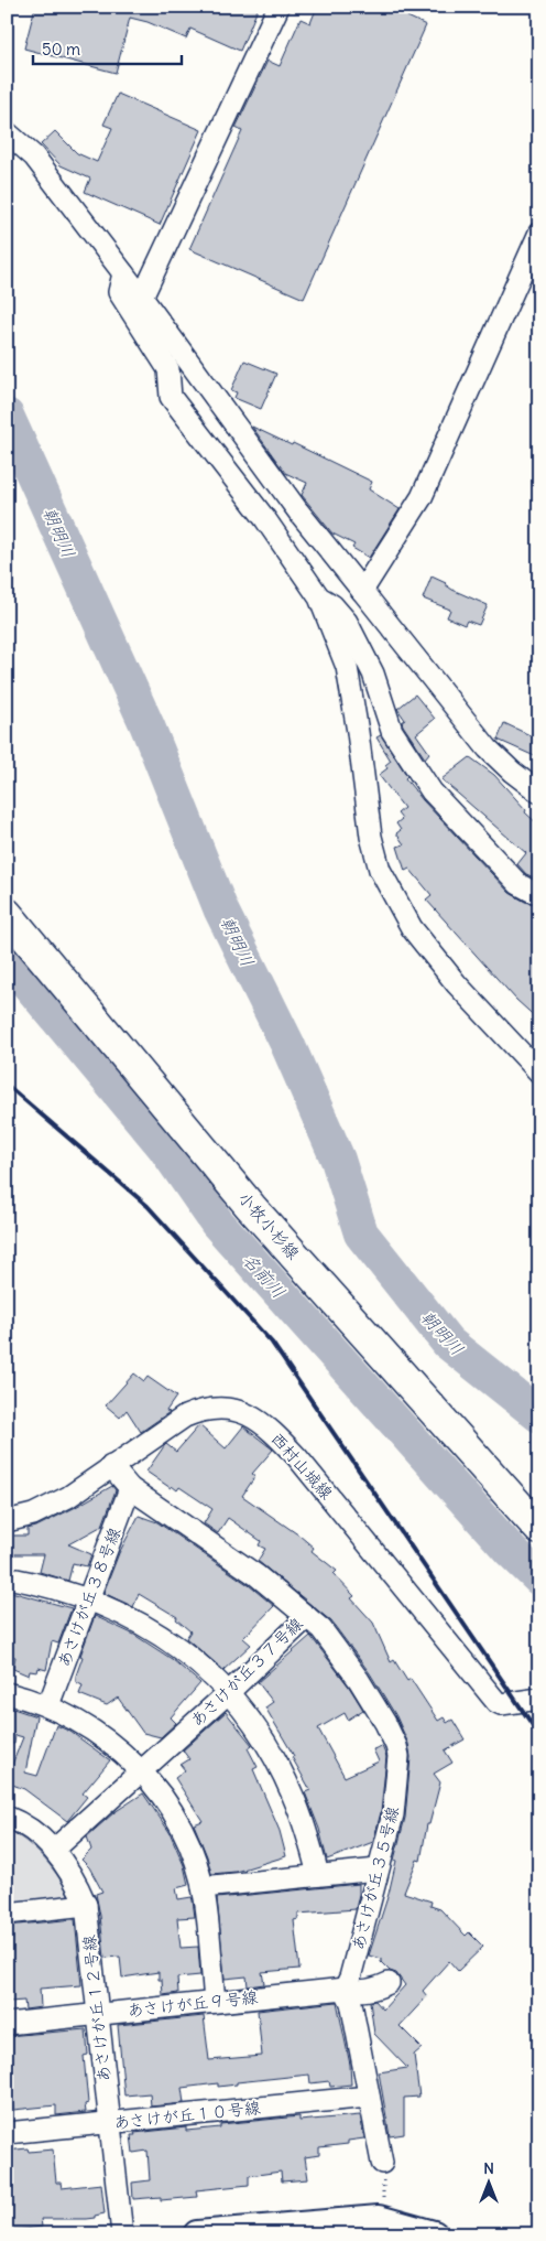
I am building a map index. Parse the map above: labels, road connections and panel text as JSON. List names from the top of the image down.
{
  "streets": {
    "main road": ["小牧小杉線"],
    "street": [
      "西村山城線",
      "あさけが丘３８号線",
      "あさけが丘３７号線",
      "あさけが丘３５号線",
      "あさけが丘９号線",
      "あさけが丘１２号線",
      "あさけが丘１０号線"
    ]
  },
  "crossings": [
    ["西村山城線", "あさけが丘３７号線"],
    ["あさけが丘３８号線", "あさけが丘３７号線"],
    ["あさけが丘３７号線", "あさけが丘３５号線"],
    ["あさけが丘３７号線", "あさけが丘１２号線"],
    ["あさけが丘３５号線", "あさけが丘９号線"],
    ["あさけが丘９号線", "あさけが丘１２号線"],
    ["あさけが丘１２号線", "あさけが丘１０号線"]
  ],
  "water": ["朝明川", "名前川"],
  "scale_bar": "50 m",
  "north": "top"
}
